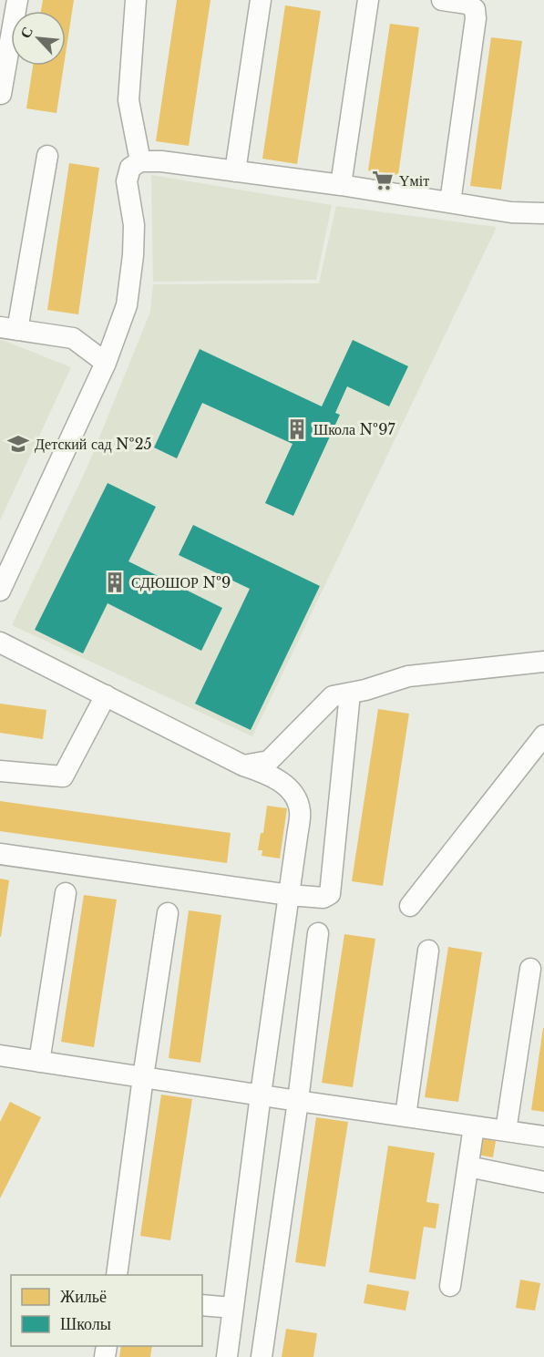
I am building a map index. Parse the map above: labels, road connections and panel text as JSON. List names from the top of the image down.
{
  "places": {
    "supermarket": ["Үміт"],
    "building": ["Школа №97", "СДЮШОР №9"],
    "school or university": ["Детский сад №25"]
  },
  "legend": ["Жильё", "Школы"],
  "north": "top left"
}
